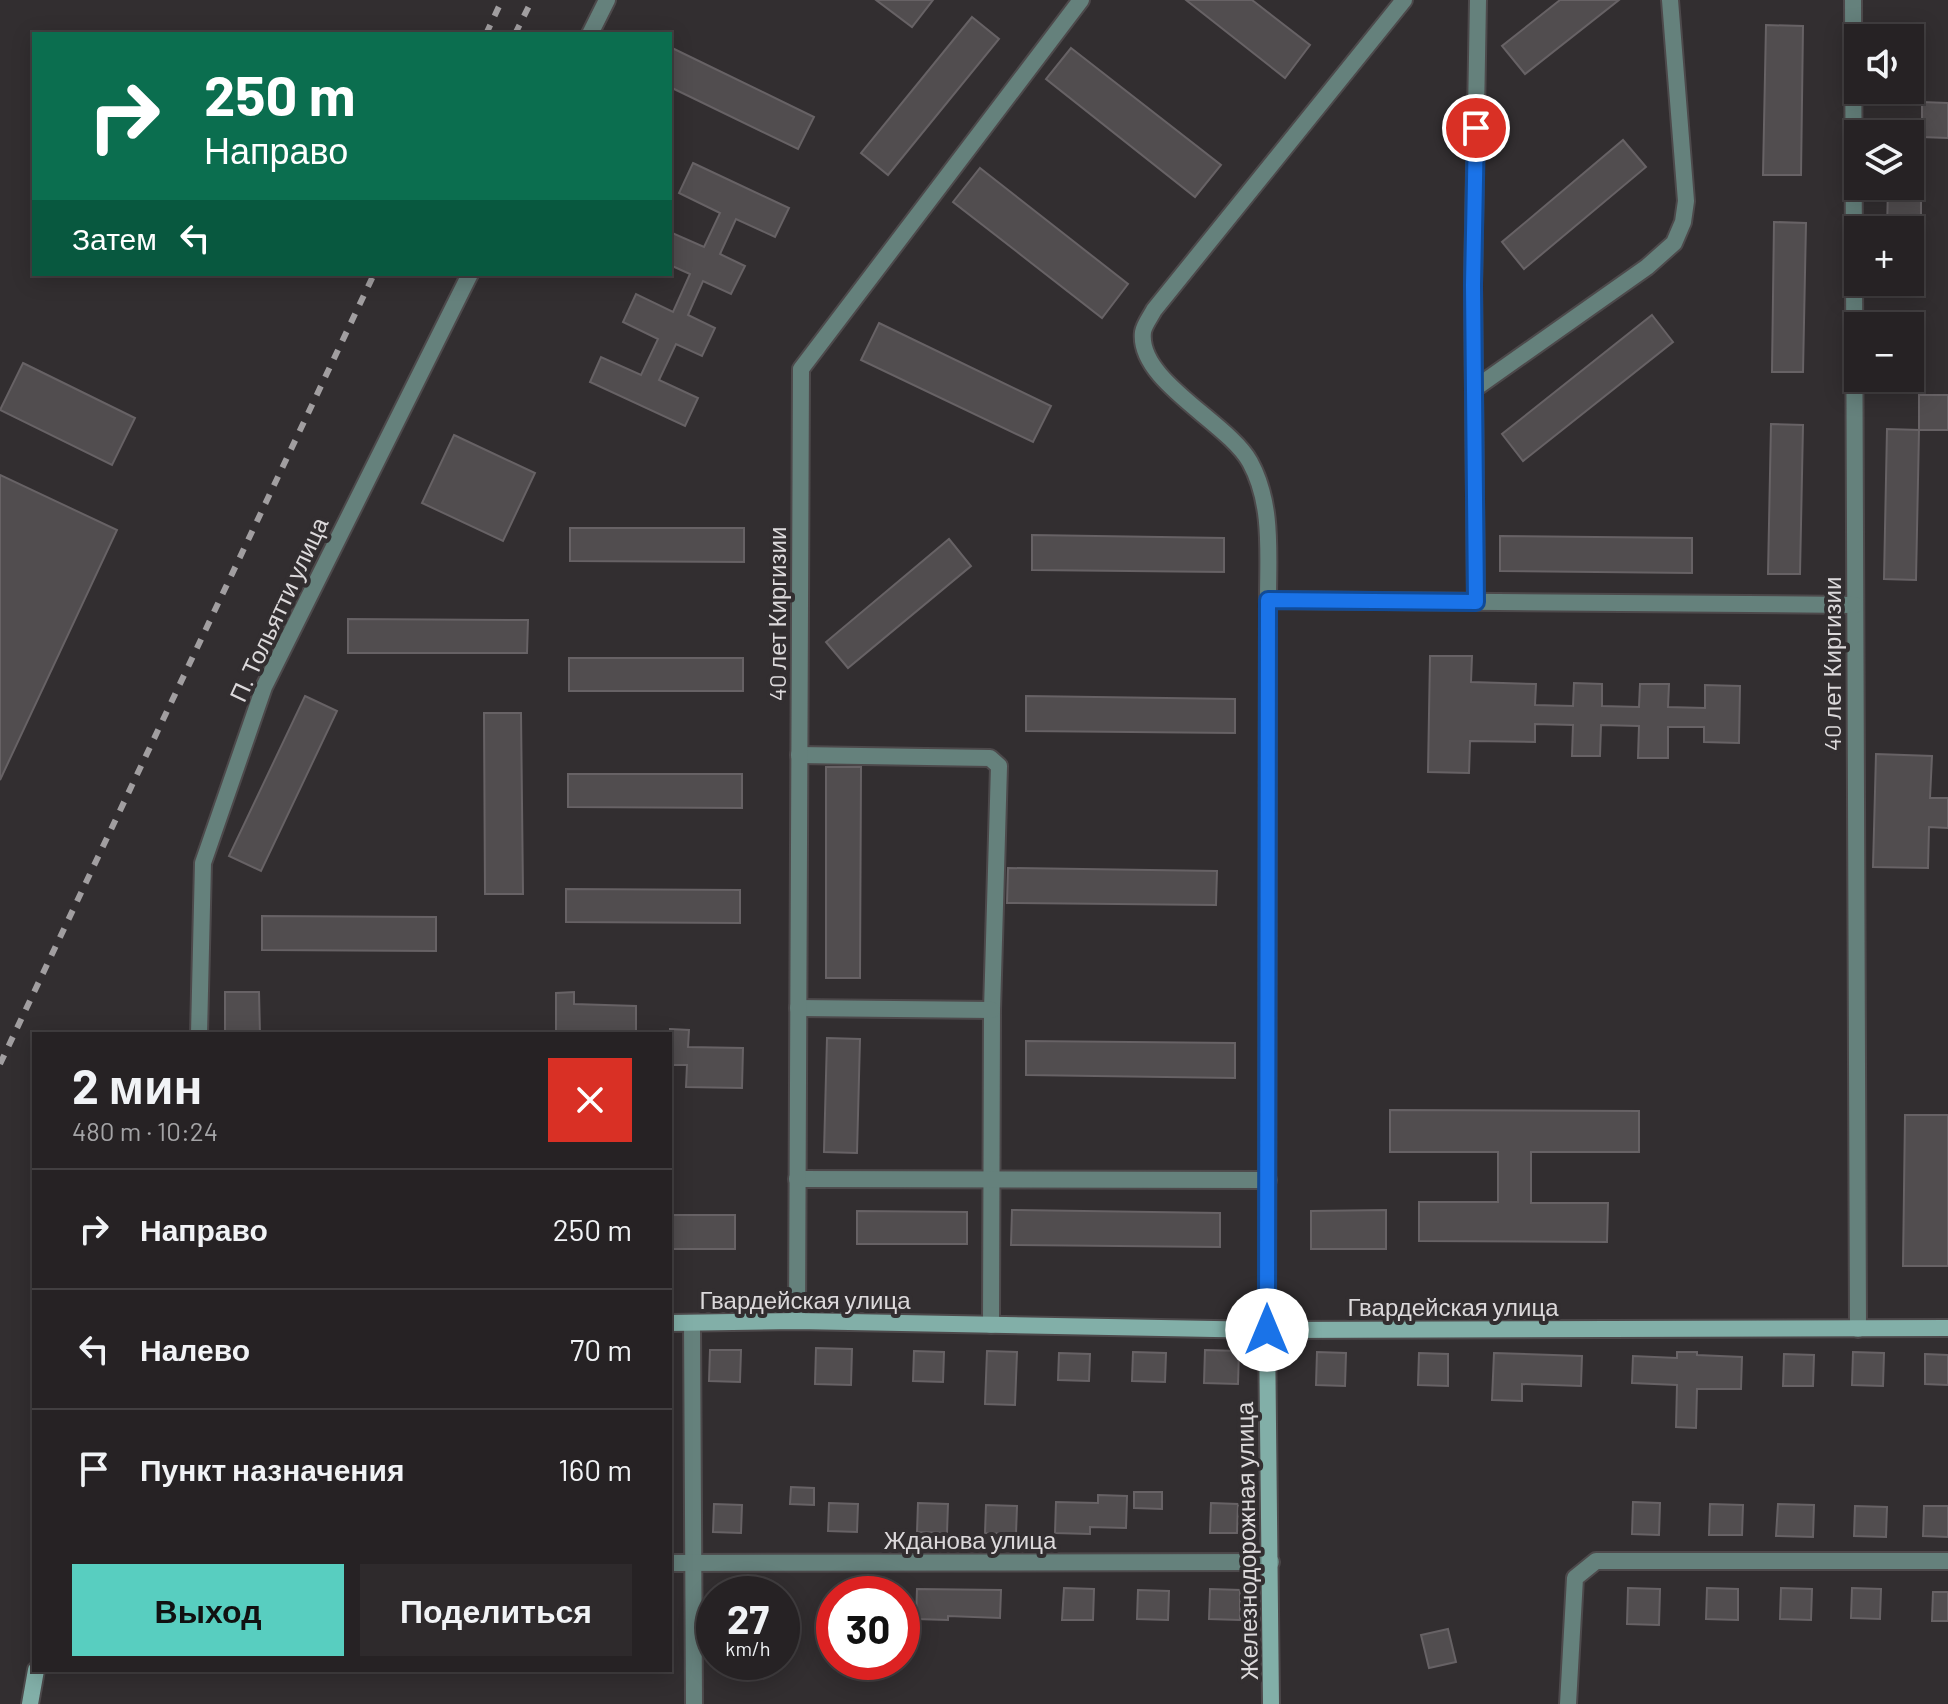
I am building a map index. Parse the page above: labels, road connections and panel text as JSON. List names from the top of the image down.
{
  "streets": {
    "street": [
      "П. Тольятти улица",
      "40 лет Киргизии",
      "Гвардейская улица",
      "Жданова улица",
      "Железнодорожная улица"
    ]
  },
  "crossings": [
    ["40 лет Киргизии", "Гвардейская улица"],
    ["Гвардейская улица", "Железнодорожная улица"],
    ["Жданова улица", "Железнодорожная улица"]
  ],
  "page": {
    "map_buttons": ["+", "−"],
    "turn": ["250 m", "Направо"],
    "then": "Затем",
    "heading": ["2 мин", "480 m · 10:24"],
    "list": [
      {
        "name": "Направо",
        "value": "250 m"
      },
      {
        "name": "Налево",
        "value": "70 m"
      },
      {
        "name": "Пункт назначения",
        "value": "160 m"
      }
    ],
    "buttons": ["Выход", "Поделиться"],
    "speed": "27 km/h",
    "limit": "30"
  }
}
